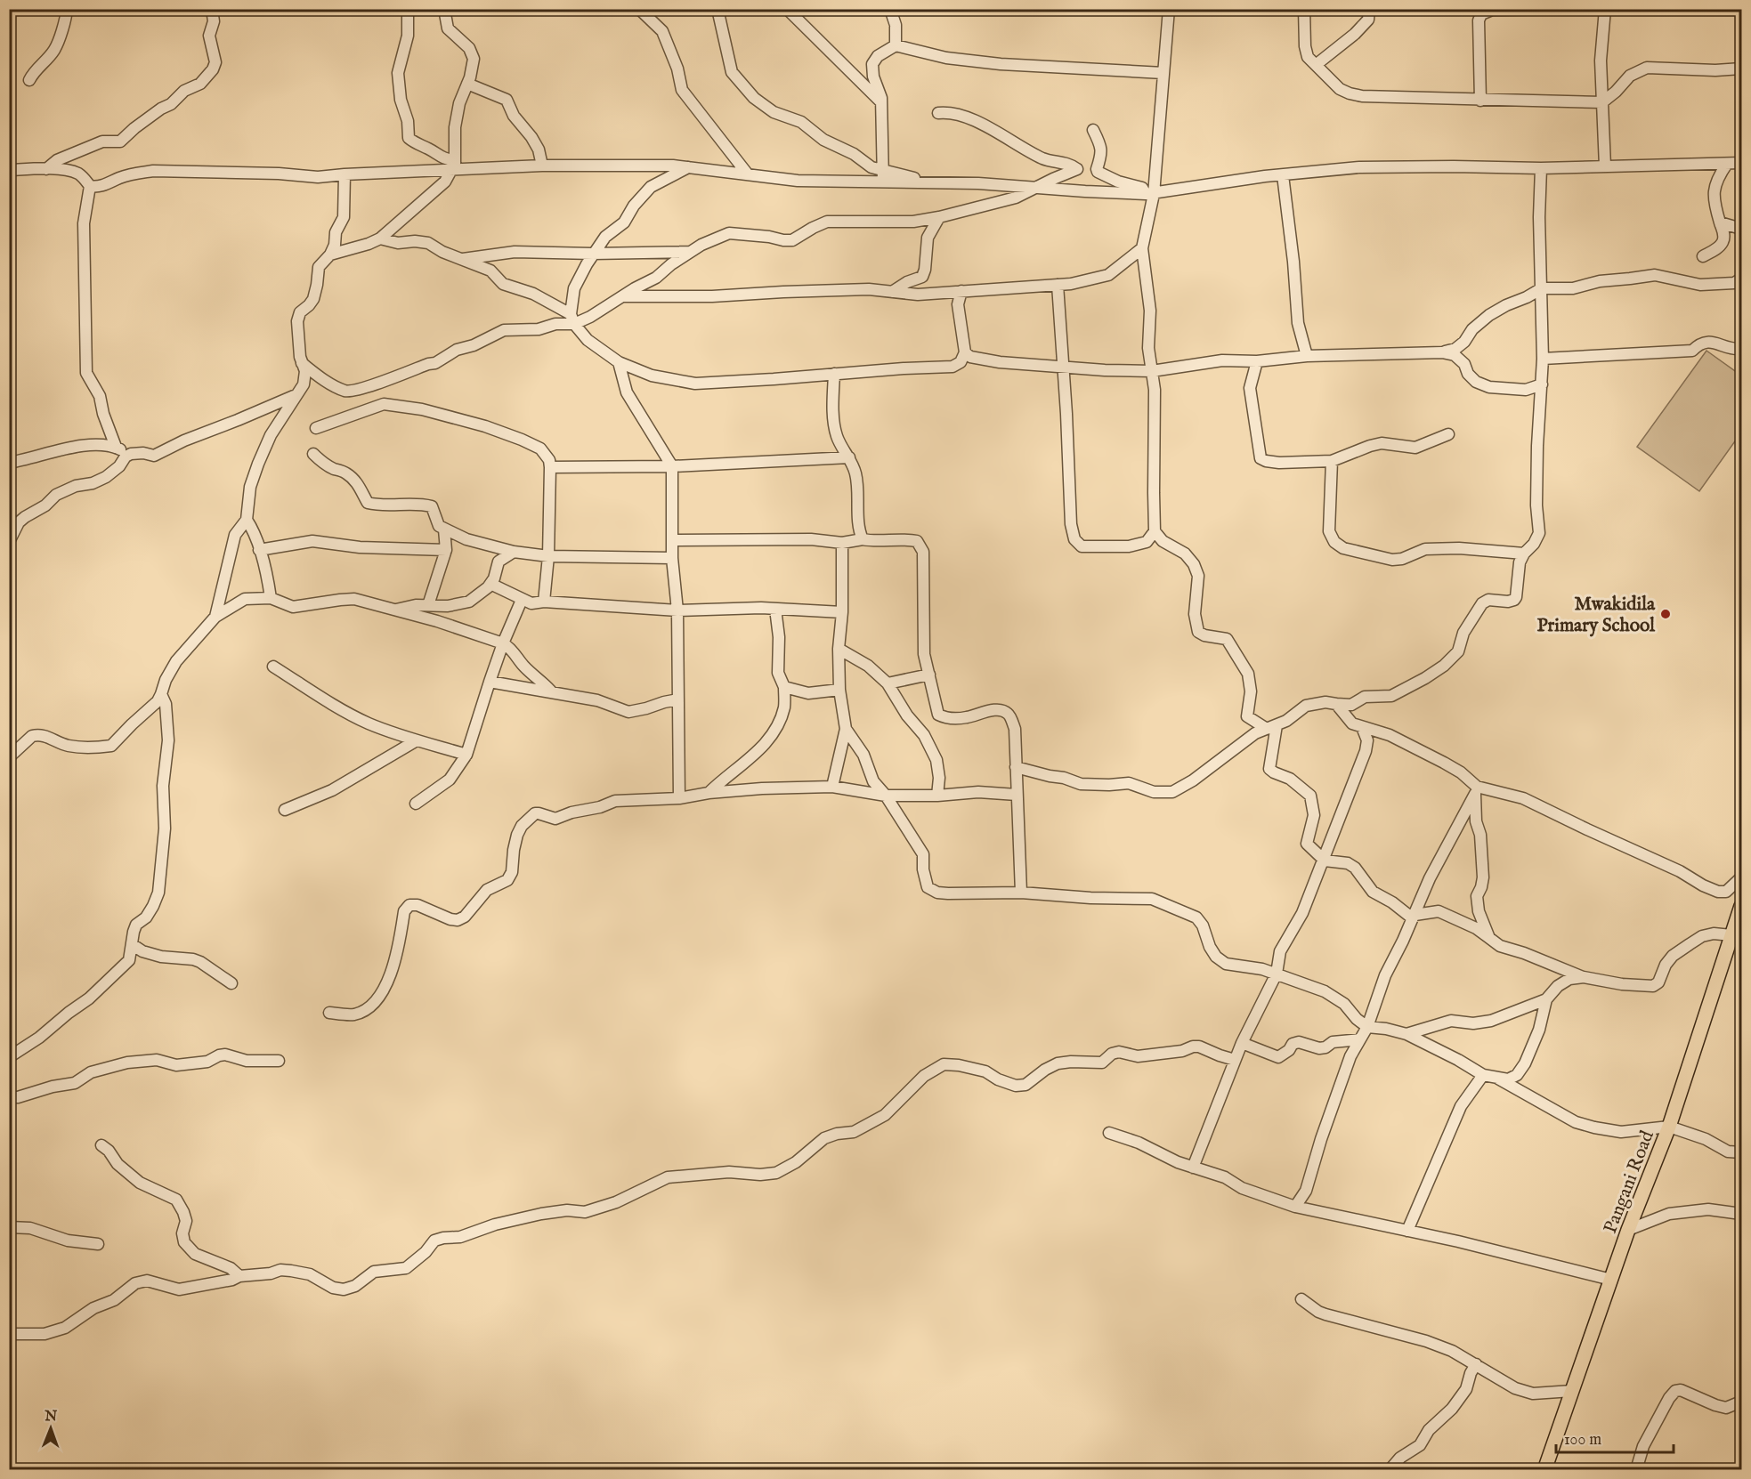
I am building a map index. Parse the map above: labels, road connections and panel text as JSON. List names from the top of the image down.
{
  "streets": {
    "main road": ["Pangani Road"]
  },
  "places": ["Mwakidila Primary School"],
  "scale_bar": "100 m",
  "north": "top"
}
